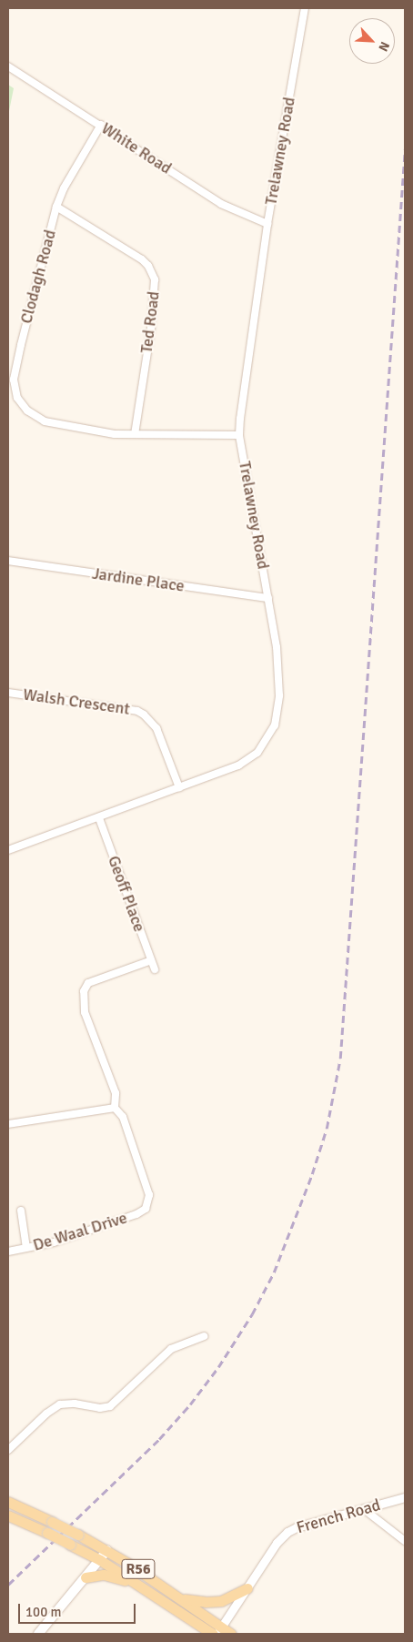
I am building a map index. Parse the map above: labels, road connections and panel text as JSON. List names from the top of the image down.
{
  "streets": {
    "main road": ["R56"],
    "street": [
      "White Road",
      "Trelawney Road",
      "Clodagh Road",
      "Ted Road",
      "Jardine Place",
      "Walsh Crescent",
      "Geoff Place",
      "De Waal Drive",
      "French Road"
    ]
  },
  "crossings": [
    ["White Road", "Trelawney Road"],
    ["White Road", "Clodagh Road"],
    ["Trelawney Road", "Clodagh Road"],
    ["Trelawney Road", "Jardine Place"],
    ["Trelawney Road", "Walsh Crescent"],
    ["Trelawney Road", "Geoff Place"],
    ["Clodagh Road", "Ted Road"],
    ["French Road", "R56"]
  ],
  "scale_bar": "100 m",
  "north": "bottom right"
}
